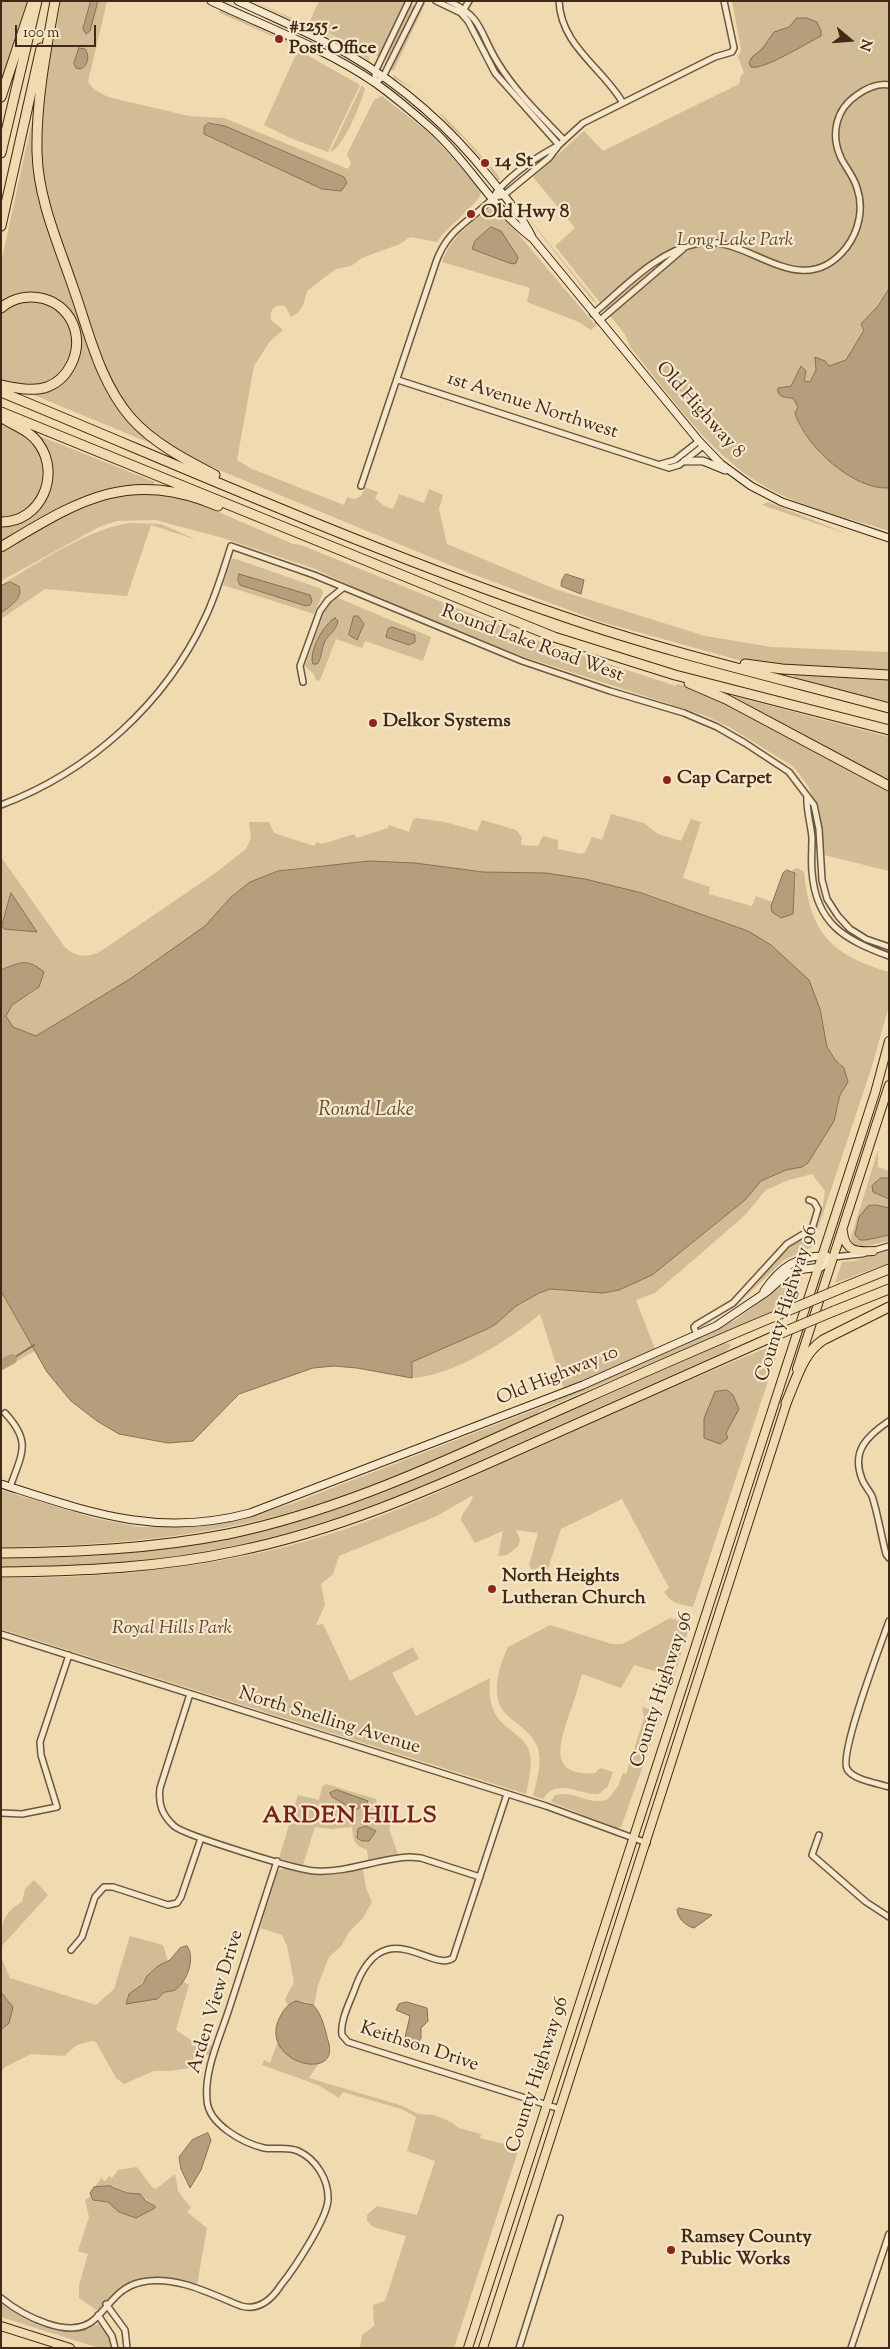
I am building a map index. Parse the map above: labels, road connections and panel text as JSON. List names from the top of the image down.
{
  "streets": {
    "main road": ["County Highway 96"],
    "street": [
      "1st Avenue Northwest",
      "Old Highway 8",
      "Round Lake Road West",
      "Old Highway 10",
      "North Snelling Avenue",
      "Arden View Drive",
      "Keithson Drive"
    ]
  },
  "crossings": [
    ["County Highway 96", "Old Highway 10"],
    ["County Highway 96", "North Snelling Avenue"],
    ["County Highway 96", "Keithson Drive"],
    ["North Snelling Avenue", "Keithson Drive"]
  ],
  "districts": ["ARDEN HILLS"],
  "water": ["Round Lake"],
  "parks": ["Long Lake Park", "Royal Hills Park"],
  "places": [
    "#1255 - Post Office",
    "14 St",
    "Old Hwy 8",
    "Delkor Systems",
    "Cap Carpet",
    "North Heights Lutheran Church",
    "Ramsey County Public Works"
  ],
  "scale_bar": "100 m",
  "north": "right"
}
